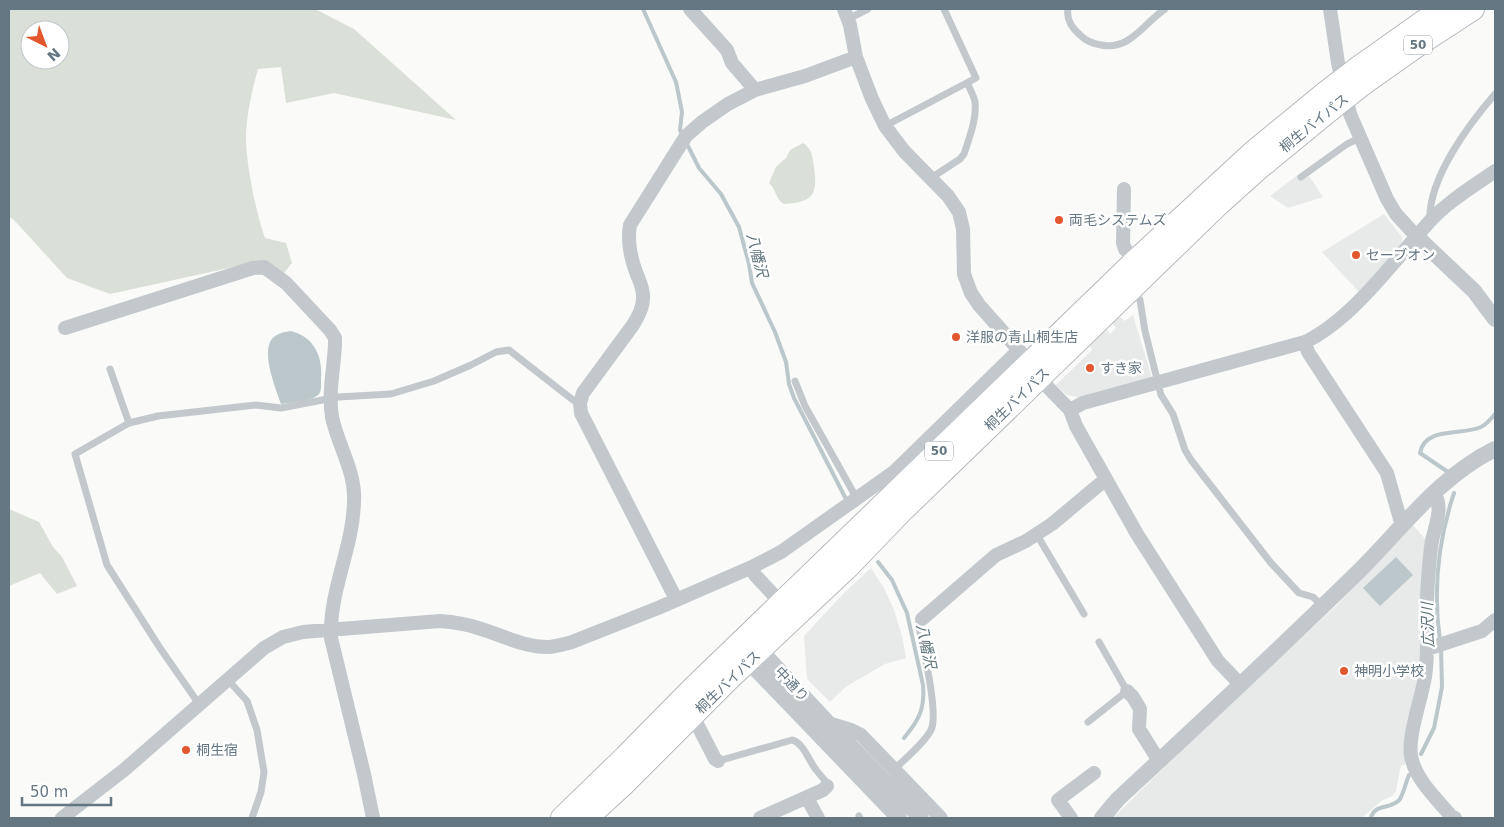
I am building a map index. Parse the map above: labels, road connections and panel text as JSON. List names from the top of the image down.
{
  "streets": {
    "highway": ["50", "桐生バイパス"],
    "street": ["中通り"]
  },
  "crossings": [
    ["桐生バイパス", "中通り"]
  ],
  "water": ["八幡沢", "広沢川"],
  "places": [
    "両毛システムズ",
    "セーブオン",
    "洋服の青山桐生店",
    "すき家",
    "神明小学校",
    "桐生宿"
  ],
  "scale_bar": "50 m",
  "north": "bottom right"
}
